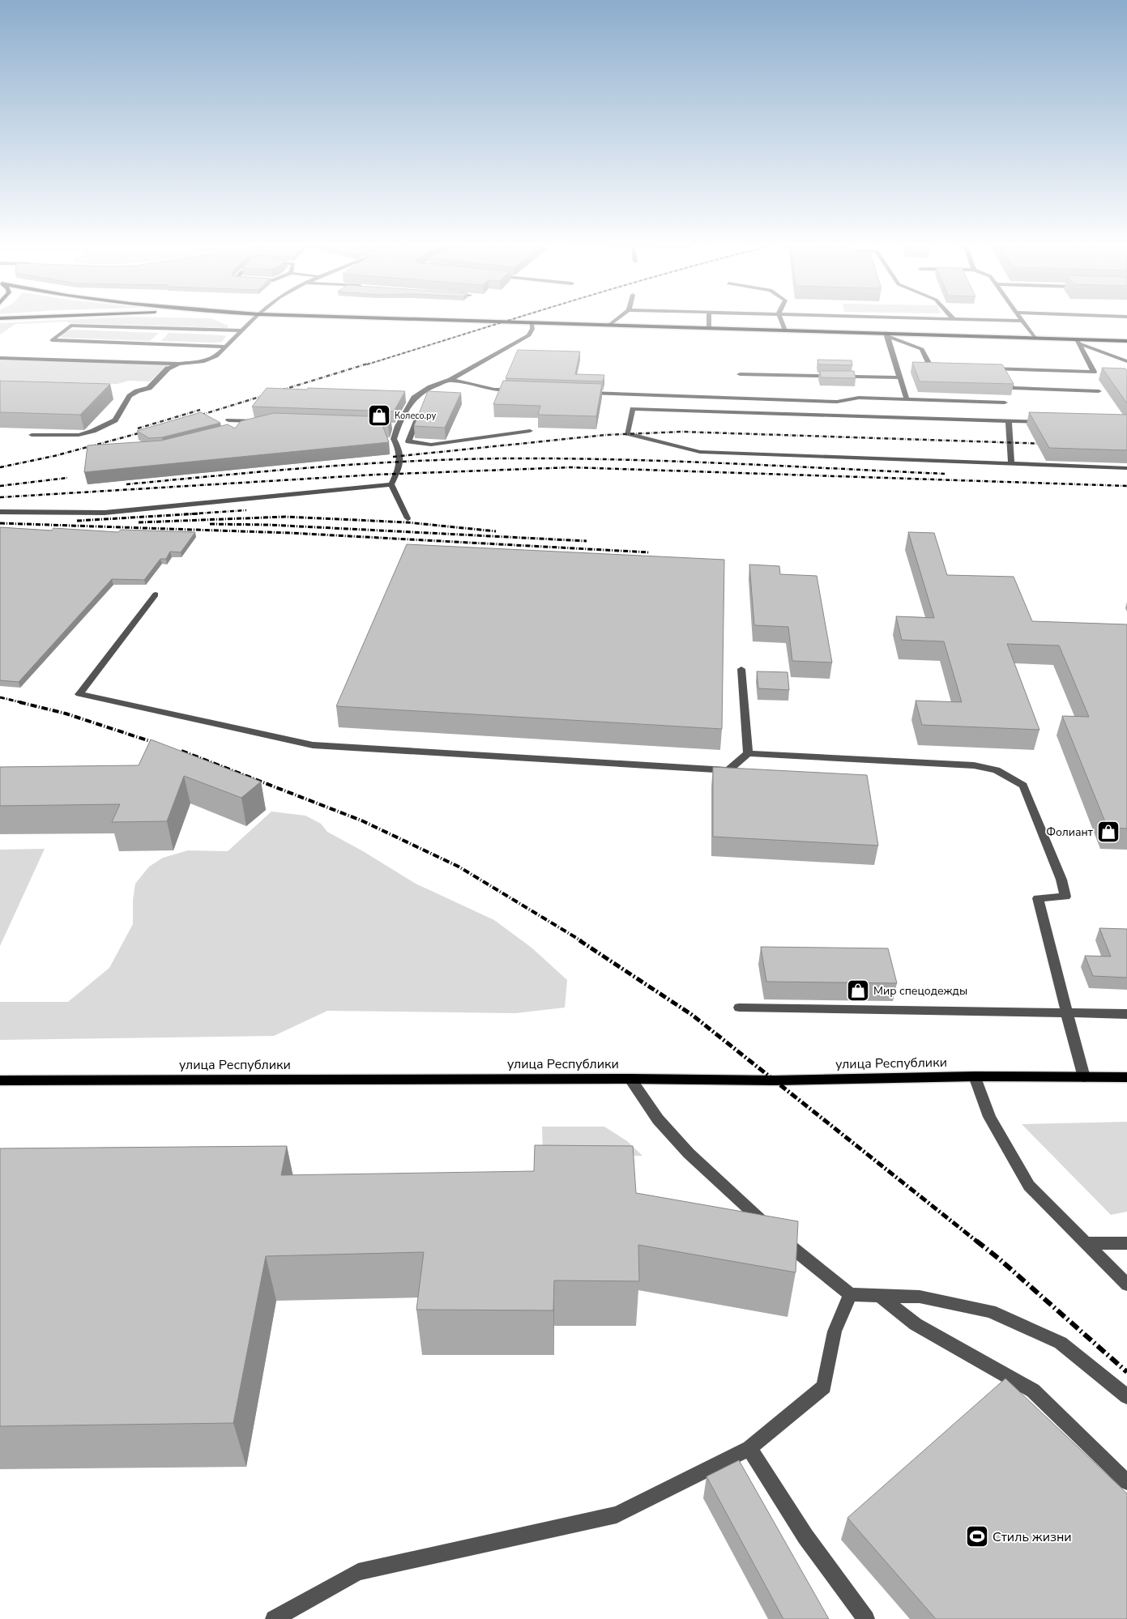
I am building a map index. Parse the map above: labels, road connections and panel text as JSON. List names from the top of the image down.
{
  "streets": {
    "main road": ["улица Республики"]
  },
  "places": {
    "shop": ["Колесо.ру", "Фолиант", "Мир спецодежды"],
    "sports": ["Стиль жизни"]
  }
}
